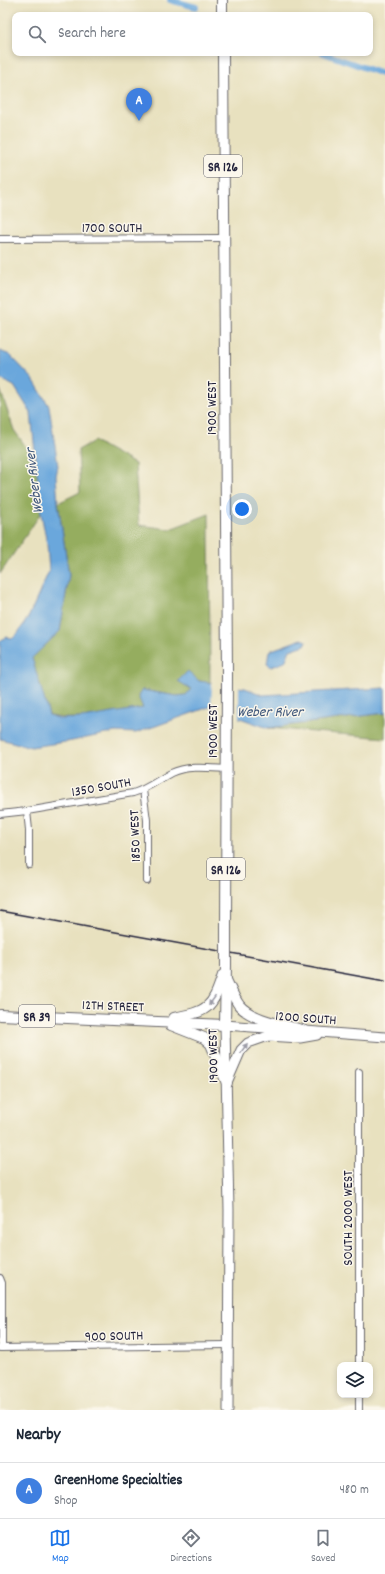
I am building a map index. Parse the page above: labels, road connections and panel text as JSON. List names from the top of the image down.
{
  "streets": {
    "main road": [
      "SR 126",
      "1900 WEST",
      "12TH STREET",
      "SR 39",
      "1200 SOUTH"
    ],
    "street": [
      "1700 SOUTH",
      "1350 SOUTH",
      "1850 WEST",
      "SOUTH 2000 WEST",
      "900 SOUTH"
    ]
  },
  "crossings": [
    ["1700 SOUTH", "1900 WEST"],
    ["1900 WEST", "1350 SOUTH"],
    ["1900 WEST", "12TH STREET"],
    ["1900 WEST", "1200 SOUTH"],
    ["1900 WEST", "900 SOUTH"],
    ["1350 SOUTH", "1850 WEST"],
    ["12TH STREET", "1200 SOUTH"]
  ],
  "water": ["Weber River"],
  "page": {
    "search": "Search here",
    "pins": "A",
    "heading": "Nearby",
    "list": [
      {
        "mark": "A",
        "name": "GreenHome Specialties",
        "note": "Shop",
        "value": "480 m"
      }
    ],
    "nav": ["Map", "Directions", "Saved"]
  }
}
